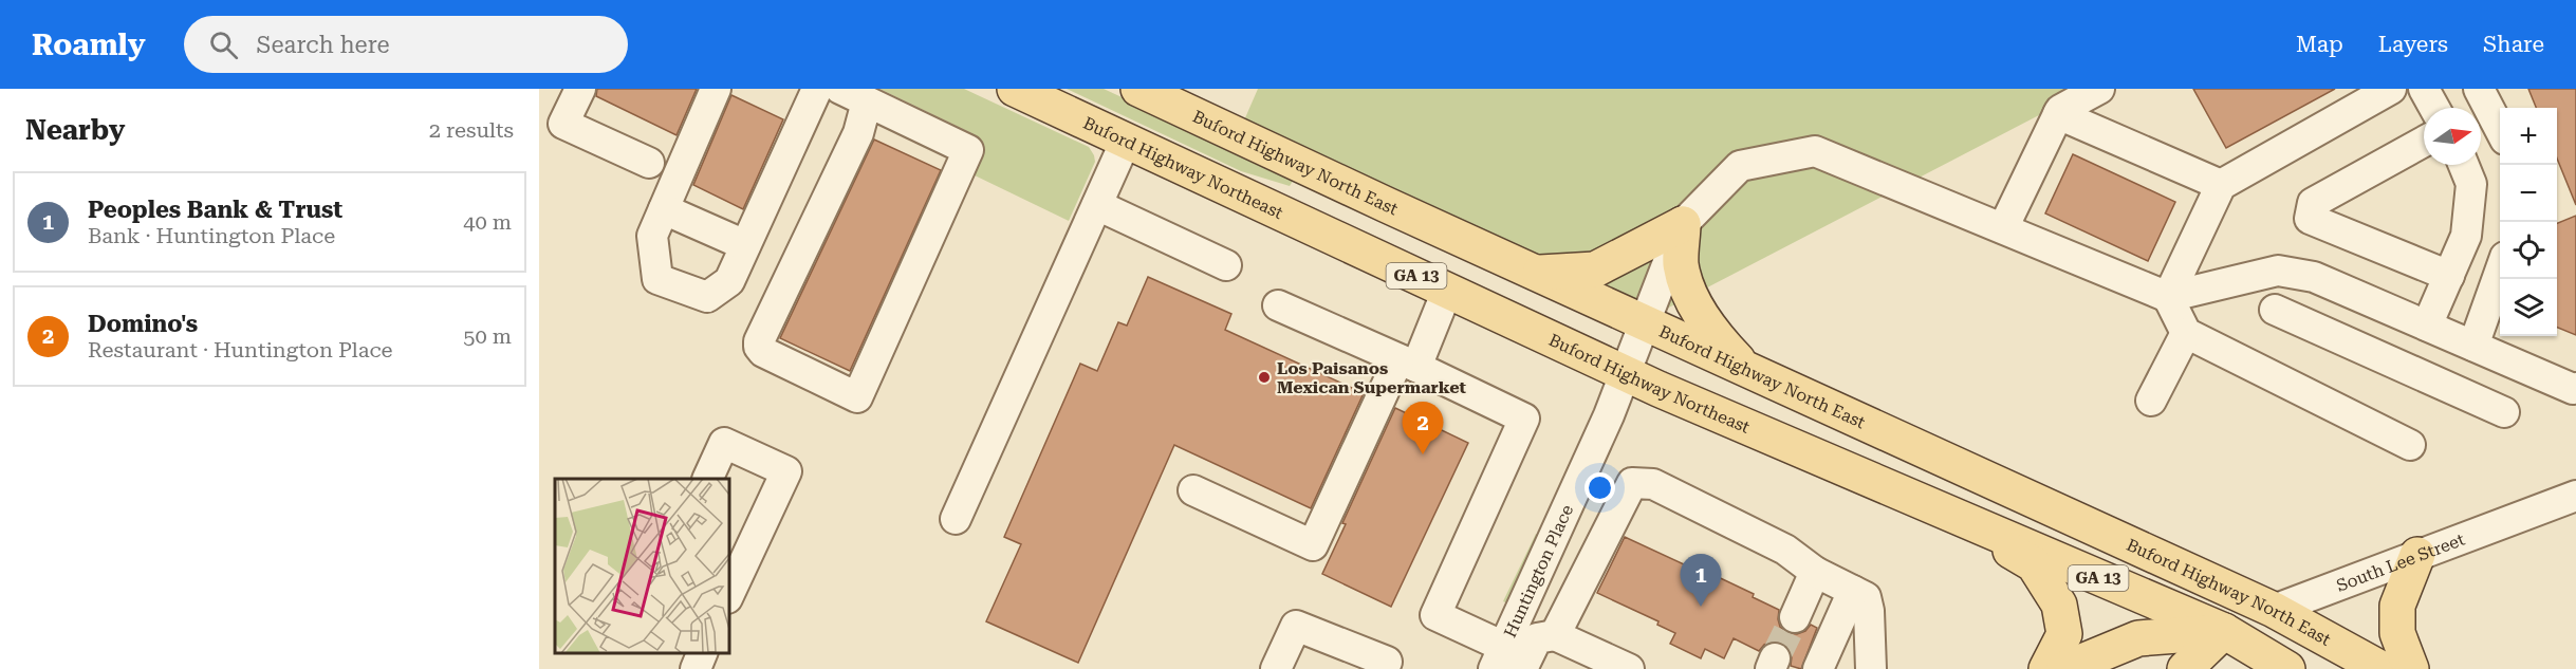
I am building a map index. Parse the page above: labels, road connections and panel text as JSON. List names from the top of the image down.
{
  "streets": {
    "main road": [
      "Buford Highway North East",
      "Buford Highway Northeast",
      "GA 13",
      "South Lee Street"
    ],
    "street": ["Huntington Place"]
  },
  "crossings": [
    ["Buford Highway North East", "South Lee Street"],
    ["Buford Highway North East", "Huntington Place"],
    ["Buford Highway Northeast", "South Lee Street"],
    ["Buford Highway Northeast", "Huntington Place"]
  ],
  "places": ["Los Paisanos Mexican Supermarket"],
  "north": "right",
  "page": {
    "header": "Roamly",
    "search": "Search here",
    "nav": ["Map", "Layers", "Share"],
    "heading": ["Nearby", "2 results"],
    "map_buttons": ["+", "−"],
    "list": [
      {
        "mark": "1",
        "name": "Peoples Bank & Trust",
        "note": "Bank · Huntington Place",
        "value": "40 m"
      },
      {
        "mark": "2",
        "name": "Domino's",
        "note": "Restaurant · Huntington Place",
        "value": "50 m"
      }
    ],
    "pins": ["2", "1"]
  }
}
